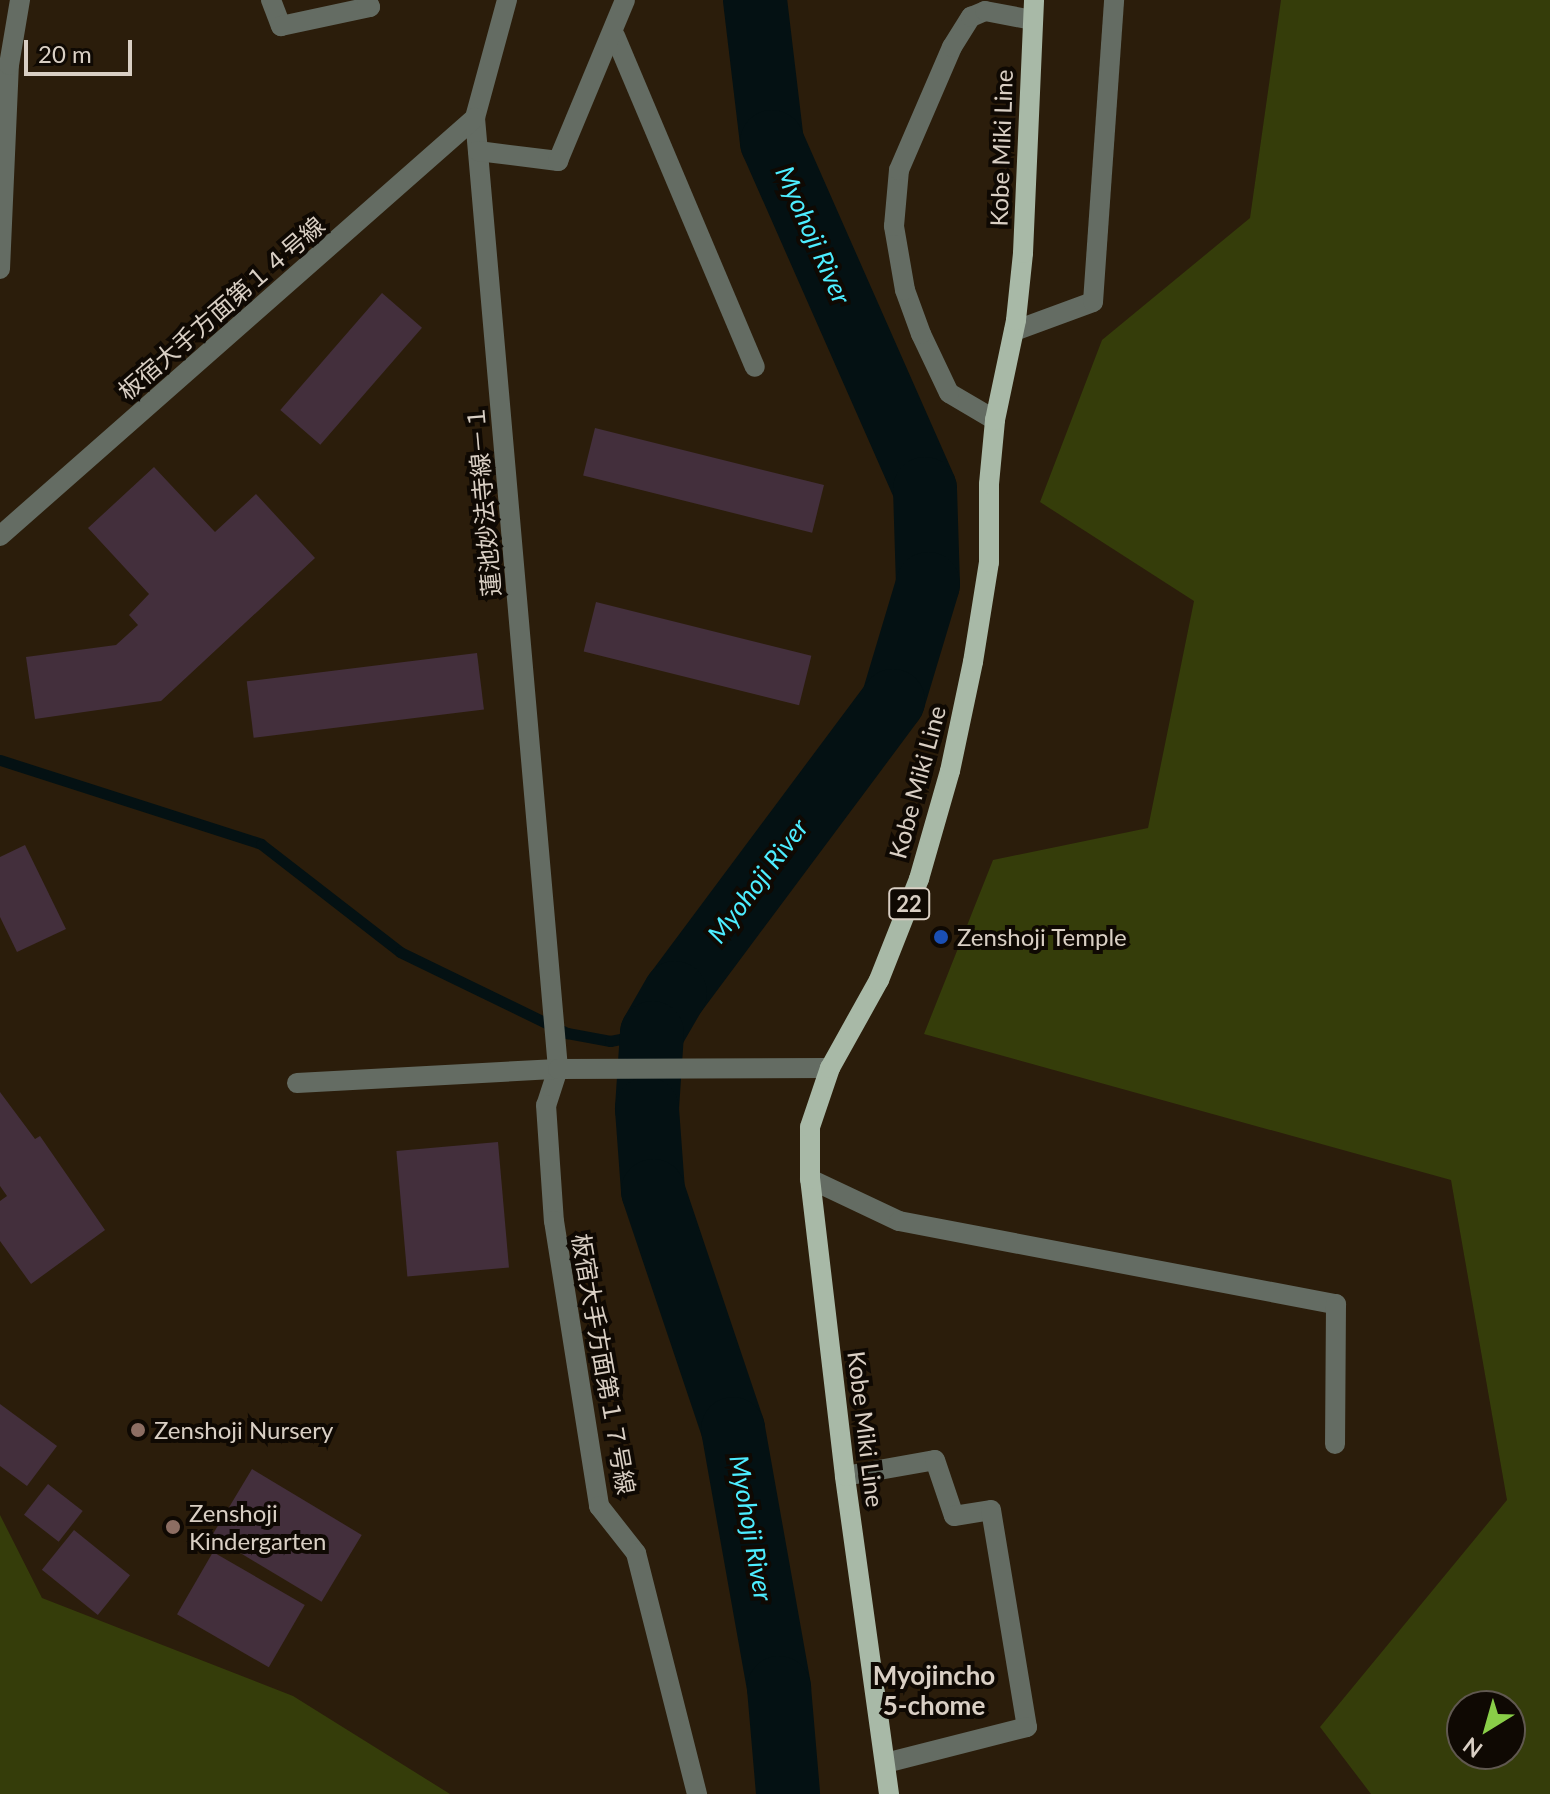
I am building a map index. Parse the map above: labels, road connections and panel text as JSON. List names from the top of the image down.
{
  "streets": {
    "main road": ["Kobe Miki Line", "22"],
    "street": ["板宿大手方面第１４号線", "蓮池妙法寺線－１", "板宿大手方面第１７号線"]
  },
  "crossings": [
    ["板宿大手方面第１４号線", "蓮池妙法寺線－１"],
    ["蓮池妙法寺線－１", "板宿大手方面第１７号線"]
  ],
  "districts": ["Myojincho 5-chome"],
  "water": ["Myohoji River"],
  "places": ["Zenshoji Temple", "Zenshoji Nursery", "Zenshoji Kindergarten"],
  "scale_bar": "20 m",
  "north": "bottom left"
}
